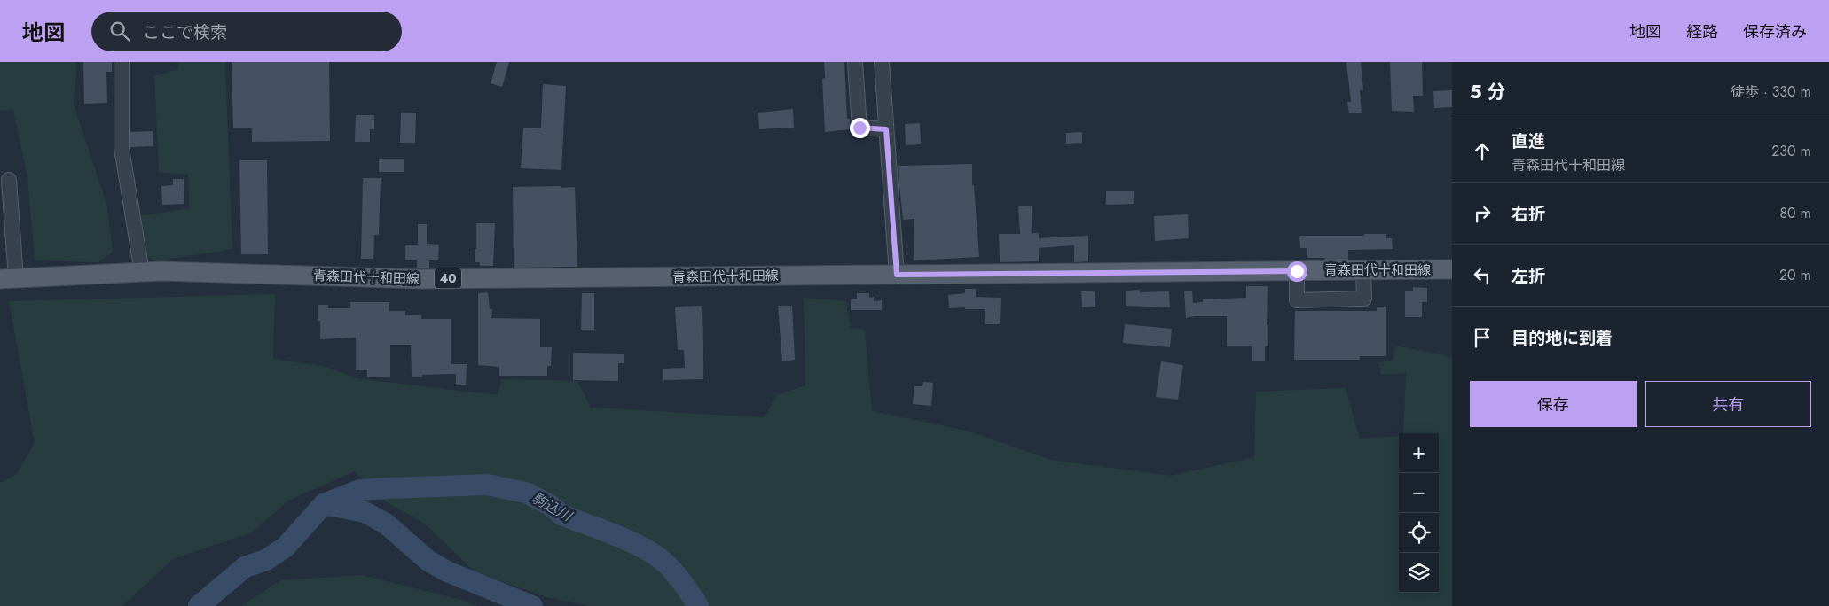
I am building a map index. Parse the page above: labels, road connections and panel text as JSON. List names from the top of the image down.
{
  "streets": {
    "main road": ["青森田代十和田線", "40"]
  },
  "water": ["駒込川"],
  "page": {
    "header": "地図",
    "search": "ここで検索",
    "nav": ["地図", "経路", "保存済み"],
    "heading": ["5 分", "徒歩 · 330 m"],
    "list": [
      ["直進", "青森田代十和田線", "230 m"],
      ["右折", "80 m"],
      ["左折", "20 m"],
      "目的地に到着"
    ],
    "buttons": ["保存", "共有"],
    "map_buttons": ["+", "−"]
  }
}
